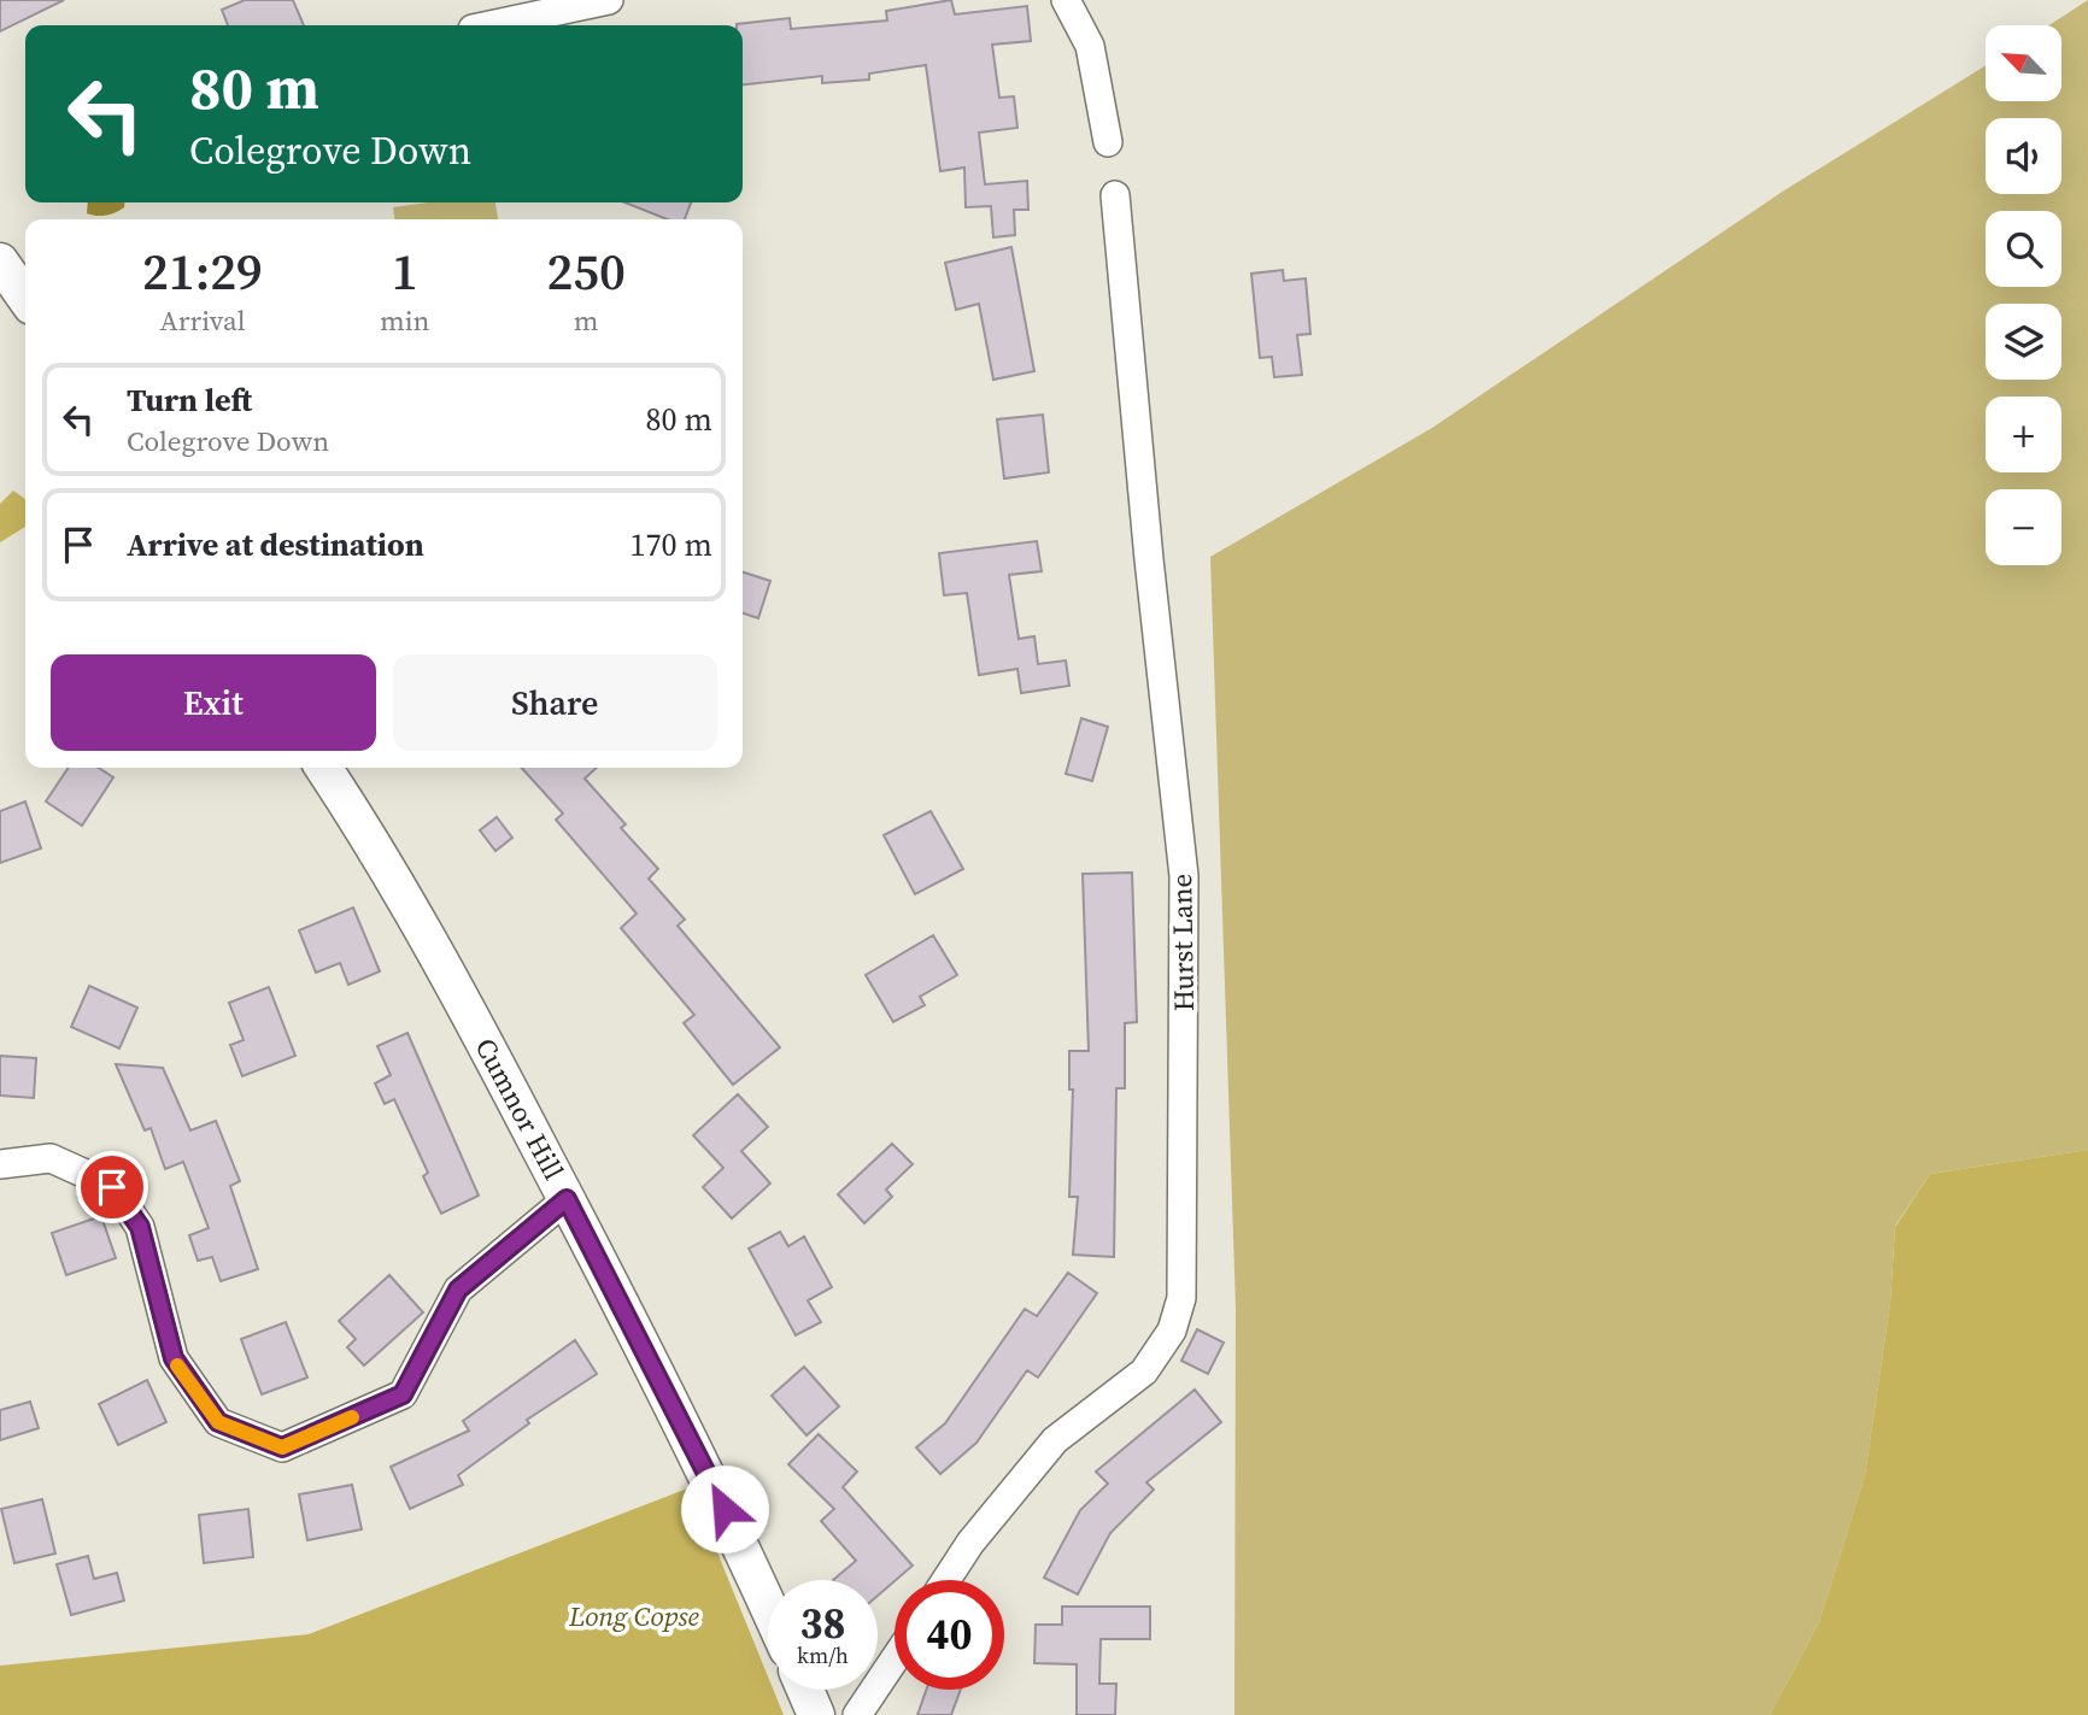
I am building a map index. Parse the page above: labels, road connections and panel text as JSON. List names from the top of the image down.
{
  "streets": {
    "street": ["Hurst Lane", "Cumnor Hill"]
  },
  "parks": ["Long Copse"],
  "north": "top left",
  "page": {
    "map_buttons": ["+", "−"],
    "turn": ["80 m", "Colegrove Down"],
    "eta": [
      "21:29",
      "Arrival",
      "1",
      "min",
      "250",
      "m"
    ],
    "list": [
      {
        "name": "Turn left",
        "note": "Colegrove Down",
        "value": "80 m"
      },
      {
        "name": "Arrive at destination",
        "value": "170 m"
      }
    ],
    "buttons": ["Exit", "Share"],
    "speed": "38 km/h",
    "limit": "40"
  }
}
